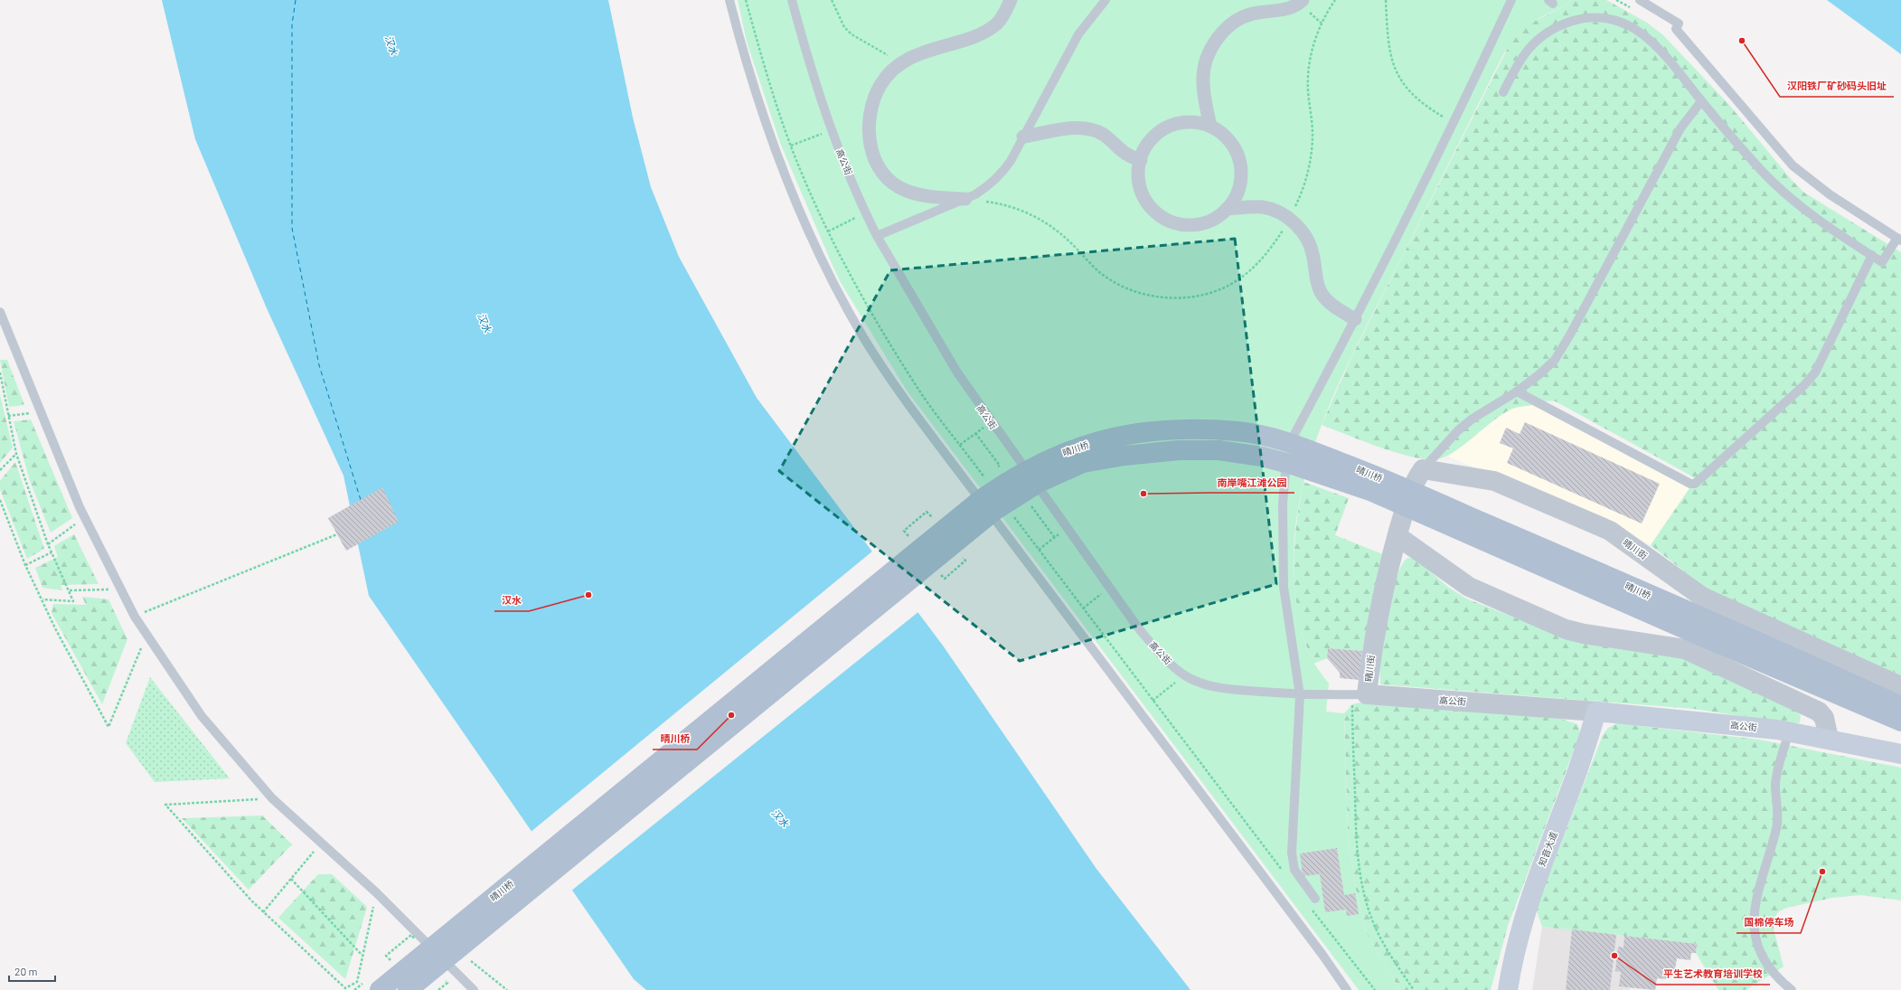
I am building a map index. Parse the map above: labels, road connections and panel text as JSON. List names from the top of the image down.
{
  "streets": {
    "main road": ["高公街", "晴川桥", "知音大道"],
    "street": ["晴川街"]
  },
  "crossings": [
    ["高公街", "晴川街"],
    ["高公街", "知音大道"]
  ],
  "water": ["汉水"],
  "places": [
    "汉阳铁厂矿砂码头旧址",
    "南岸嘴江滩公园",
    "汉水",
    "晴川桥",
    "国棉停车场",
    "平生艺术教育培训学校"
  ],
  "scale_bar": "20 m"
}
